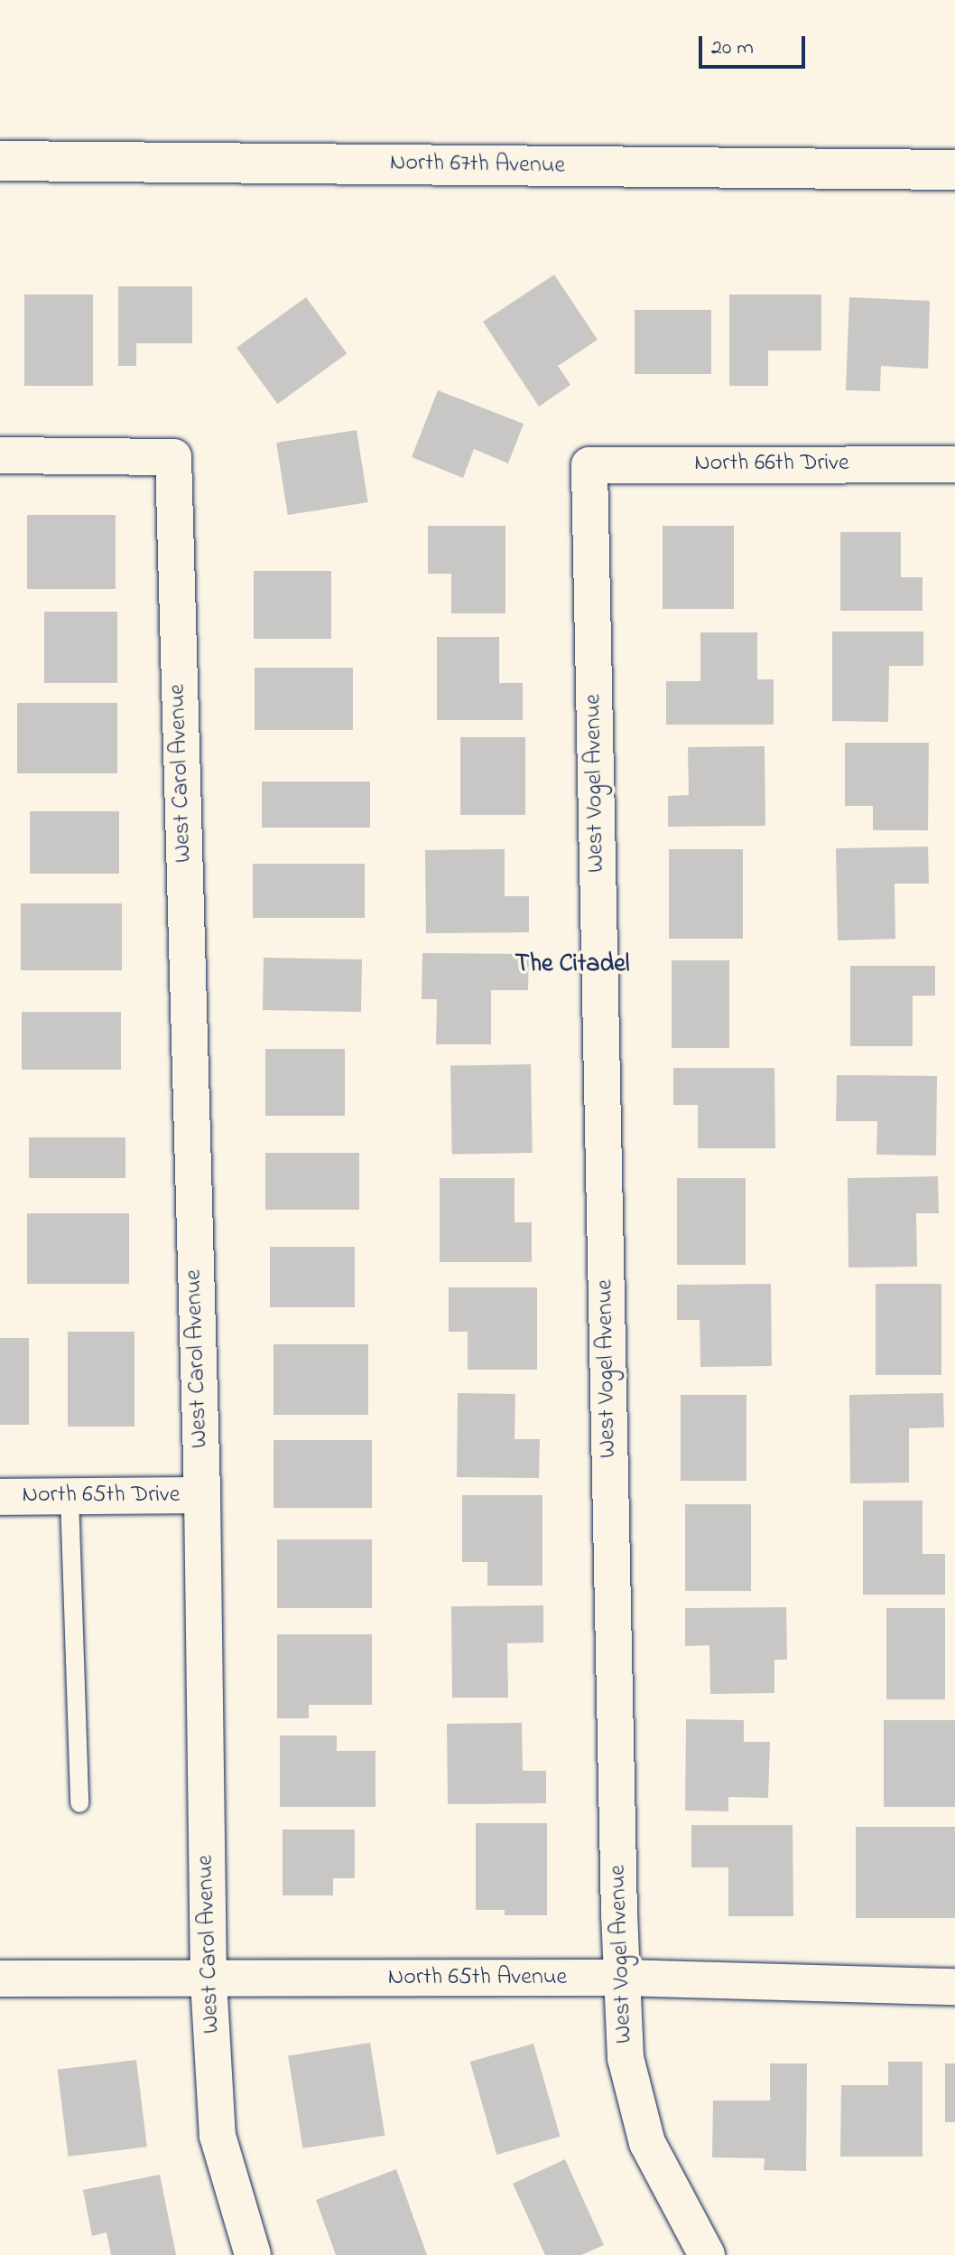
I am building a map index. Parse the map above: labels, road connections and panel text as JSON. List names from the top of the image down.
{
  "streets": {
    "main road": ["North 67th Avenue"],
    "street": [
      "North 66th Drive",
      "West Carol Avenue",
      "West Vogel Avenue",
      "North 65th Drive",
      "North 65th Avenue"
    ]
  },
  "crossings": [
    ["North 66th Drive", "West Vogel Avenue"],
    ["West Carol Avenue", "North 65th Drive"],
    ["West Carol Avenue", "North 65th Avenue"],
    ["West Vogel Avenue", "North 65th Avenue"]
  ],
  "districts": ["The Citadel"],
  "scale_bar": "20 m"
}
